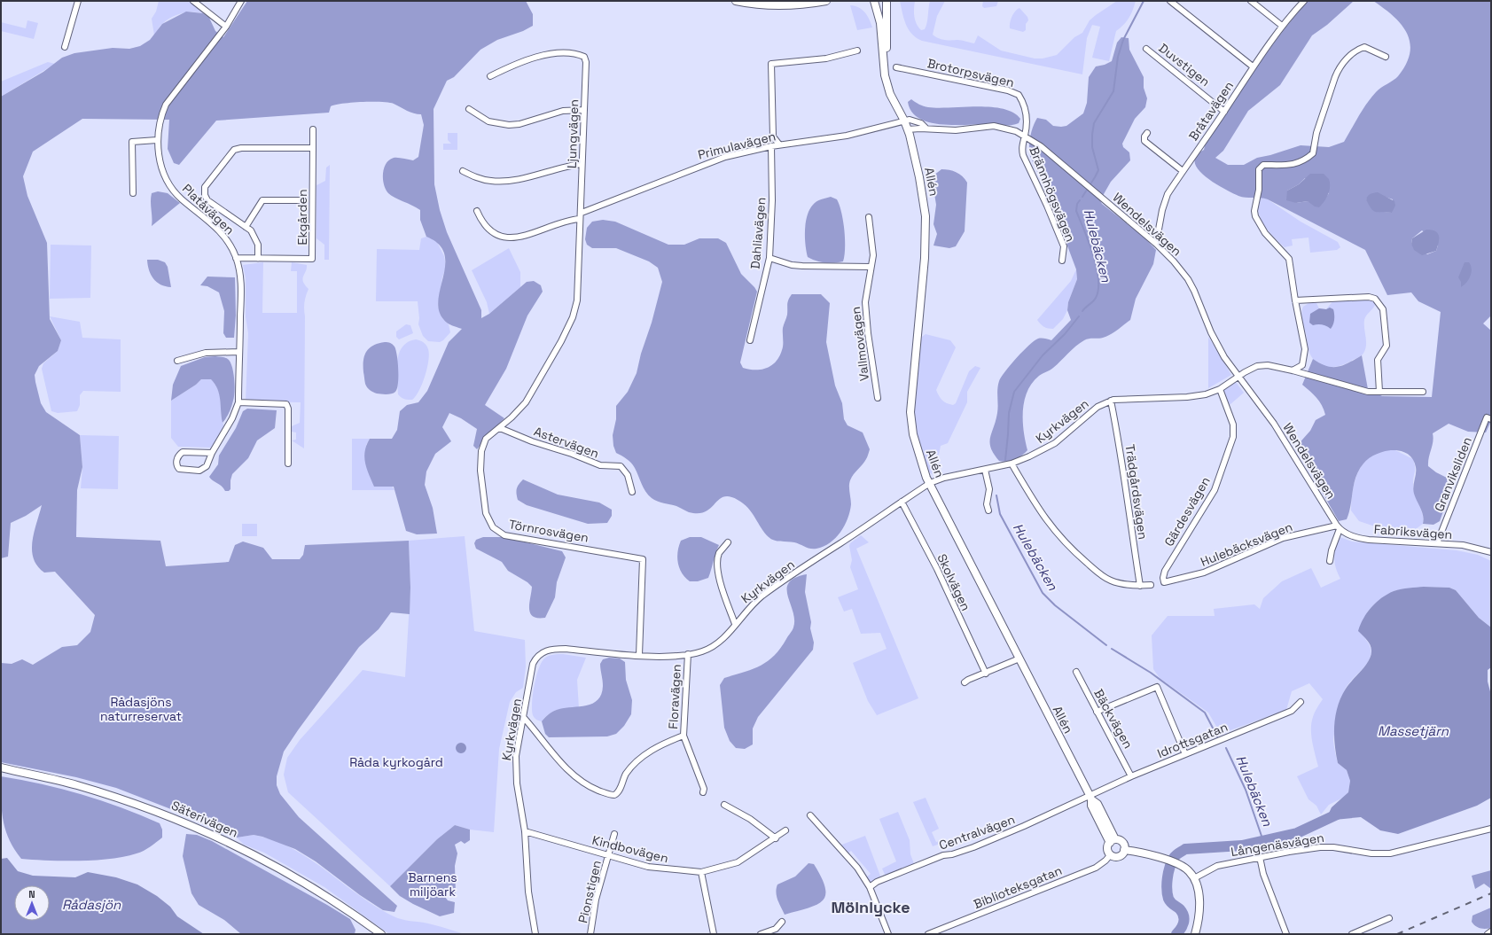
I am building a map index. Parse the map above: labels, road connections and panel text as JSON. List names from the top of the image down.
{
  "streets": {
    "street": [
      "Duvstigen",
      "Brotorpsvägen",
      "Bråtavägen",
      "Ljungvägen",
      "Primulavägen",
      "Allén",
      "Brännhögsvägen",
      "Platåvägen",
      "Ekgården",
      "Wendelsvägen",
      "Dahliavägen",
      "Vallmovägen",
      "Kyrkvägen",
      "Astervägen",
      "Granviksliden",
      "Trädgårdsvägen",
      "Gärdesvägen",
      "Törnrosvägen",
      "Fabriksvägen",
      "Hulebäcksvägen",
      "Skolvägen",
      "Floravägen",
      "Bäckvägen",
      "Idrottsgatan",
      "Säterivägen",
      "Centralvägen",
      "Långenäsvägen",
      "Kindbovägen",
      "Biblioteksgatan",
      "Pionstigen"
    ]
  },
  "crossings": [
    ["Duvstigen", "Bråtavägen"],
    ["Brotorpsvägen", "Brännhögsvägen"],
    ["Brotorpsvägen", "Wendelsvägen"],
    ["Bråtavägen", "Wendelsvägen"],
    ["Ljungvägen", "Primulavägen"],
    ["Ljungvägen", "Törnrosvägen"],
    ["Primulavägen", "Allén"],
    ["Primulavägen", "Wendelsvägen"],
    ["Primulavägen", "Dahliavägen"],
    ["Primulavägen", "Törnrosvägen"],
    ["Allén", "Wendelsvägen"],
    ["Allén", "Kyrkvägen"],
    ["Allén", "Idrottsgatan"],
    ["Allén", "Centralvägen"],
    ["Allén", "Biblioteksgatan"],
    ["Brännhögsvägen", "Wendelsvägen"],
    ["Platåvägen", "Ekgården"],
    ["Wendelsvägen", "Kyrkvägen"],
    ["Wendelsvägen", "Fabriksvägen"],
    ["Wendelsvägen", "Hulebäcksvägen"],
    ["Kyrkvägen", "Trädgårdsvägen"],
    ["Kyrkvägen", "Gärdesvägen"],
    ["Kyrkvägen", "Törnrosvägen"],
    ["Kyrkvägen", "Skolvägen"],
    ["Kyrkvägen", "Floravägen"],
    ["Kyrkvägen", "Kindbovägen"],
    ["Astervägen", "Törnrosvägen"],
    ["Granviksliden", "Fabriksvägen"],
    ["Gärdesvägen", "Hulebäcksvägen"],
    ["Fabriksvägen", "Hulebäcksvägen"],
    ["Bäckvägen", "Idrottsgatan"],
    ["Idrottsgatan", "Centralvägen"],
    ["Kindbovägen", "Pionstigen"]
  ],
  "districts": ["Mölnlycke"],
  "water": ["Hulebäcken", "Massetjärn", "Rådasjön"],
  "parks": ["Rådasjöns naturreservat", "Råda kyrkogård", "Barnens miljöark"],
  "north": "top"
}
